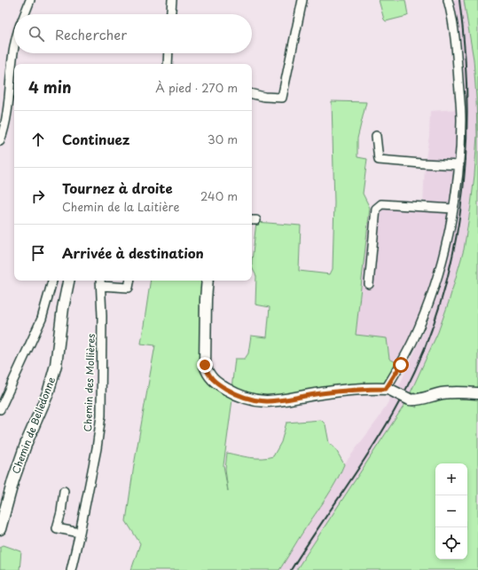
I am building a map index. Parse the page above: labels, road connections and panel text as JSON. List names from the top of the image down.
{
  "streets": {
    "main road": ["Chemin de Belledonne"],
    "street": ["Chemin des Mollières"]
  },
  "page": {
    "search": "Rechercher",
    "heading": ["4 min", "À pied · 270 m"],
    "list": [
      ["Continuez", "30 m"],
      ["Tournez à droite", "Chemin de la Laitière", "240 m"],
      "Arrivée à destination"
    ],
    "map_buttons": ["+", "−"]
  }
}
